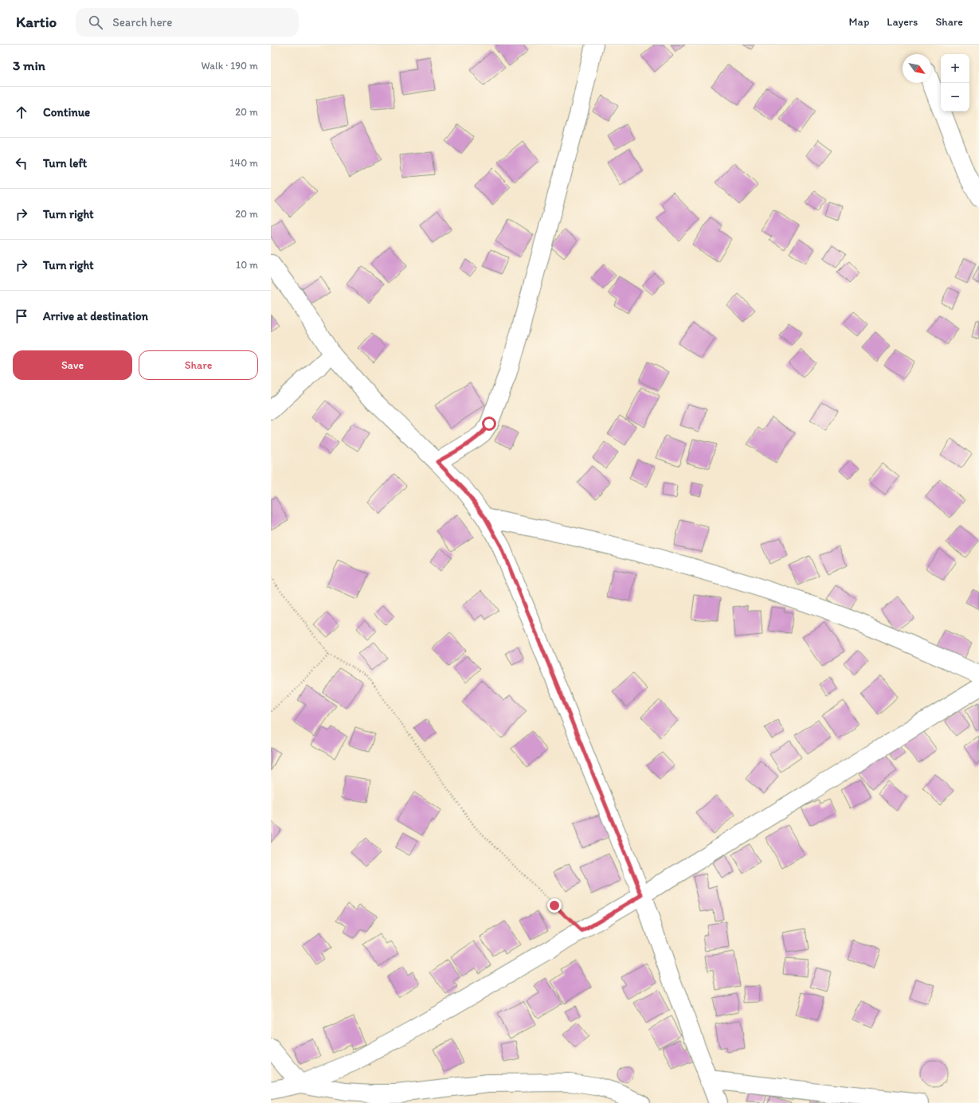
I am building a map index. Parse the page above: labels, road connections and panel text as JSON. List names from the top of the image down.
{
  "north": "bottom right",
  "page": {
    "header": "Kartio",
    "search": "Search here",
    "nav": ["Map", "Layers", "Share"],
    "heading": ["3 min", "Walk · 190 m"],
    "map_buttons": ["+", "−"],
    "list": [
      ["Continue", "20 m"],
      ["Turn left", "140 m"],
      ["Turn right", "20 m"],
      ["Turn right", "10 m"],
      "Arrive at destination"
    ],
    "buttons": ["Save", "Share"]
  }
}
